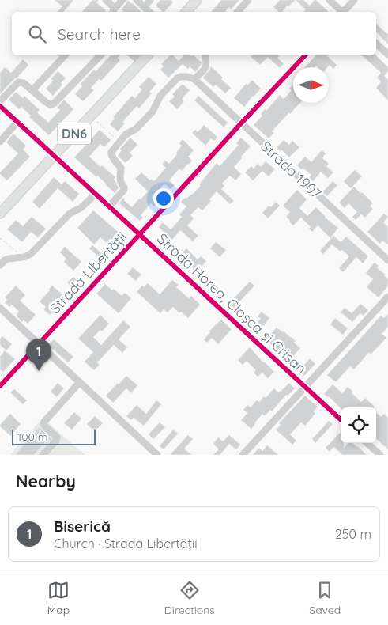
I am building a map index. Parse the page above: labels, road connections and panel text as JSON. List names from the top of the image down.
{
  "streets": {
    "main road": ["DN6"],
    "street": ["Strada 1907", "Strada Libertății", "Strada Horea, Cloşca şi Crişan"]
  },
  "crossings": [
    ["DN6", "Strada Horea, Cloşca şi Crişan"],
    ["Strada 1907", "Strada Libertății"],
    ["Strada Libertății", "Strada Horea, Cloşca şi Crişan"]
  ],
  "scale_bar": "100 m",
  "north": "right",
  "page": {
    "search": "Search here",
    "pins": "1",
    "scale": "100 m",
    "heading": "Nearby",
    "list": [
      {
        "mark": "1",
        "name": "Biserică",
        "note": "Church · Strada Libertății",
        "value": "250 m"
      }
    ],
    "nav": ["Map", "Directions", "Saved"]
  }
}
